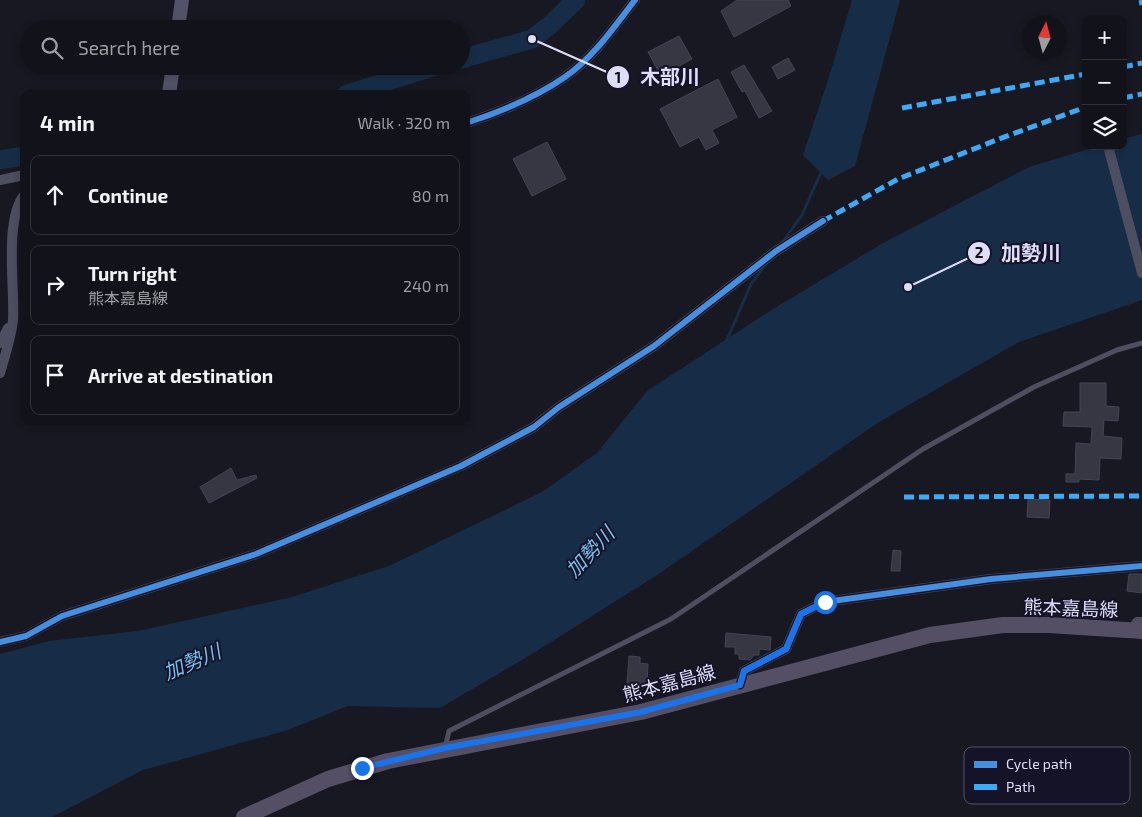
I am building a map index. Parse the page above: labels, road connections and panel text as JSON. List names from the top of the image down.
{
  "streets": {
    "main road": ["熊本嘉島線"]
  },
  "water": ["加勢川"],
  "places": ["木部川", "加勢川"],
  "legend": ["Cycle path", "Path"],
  "north": "top",
  "page": {
    "map_buttons": ["+", "−"],
    "search": "Search here",
    "heading": ["4 min", "Walk · 320 m"],
    "list": [
      ["Continue", "80 m"],
      ["Turn right", "熊本嘉島線", "240 m"],
      "Arrive at destination"
    ]
  }
}
